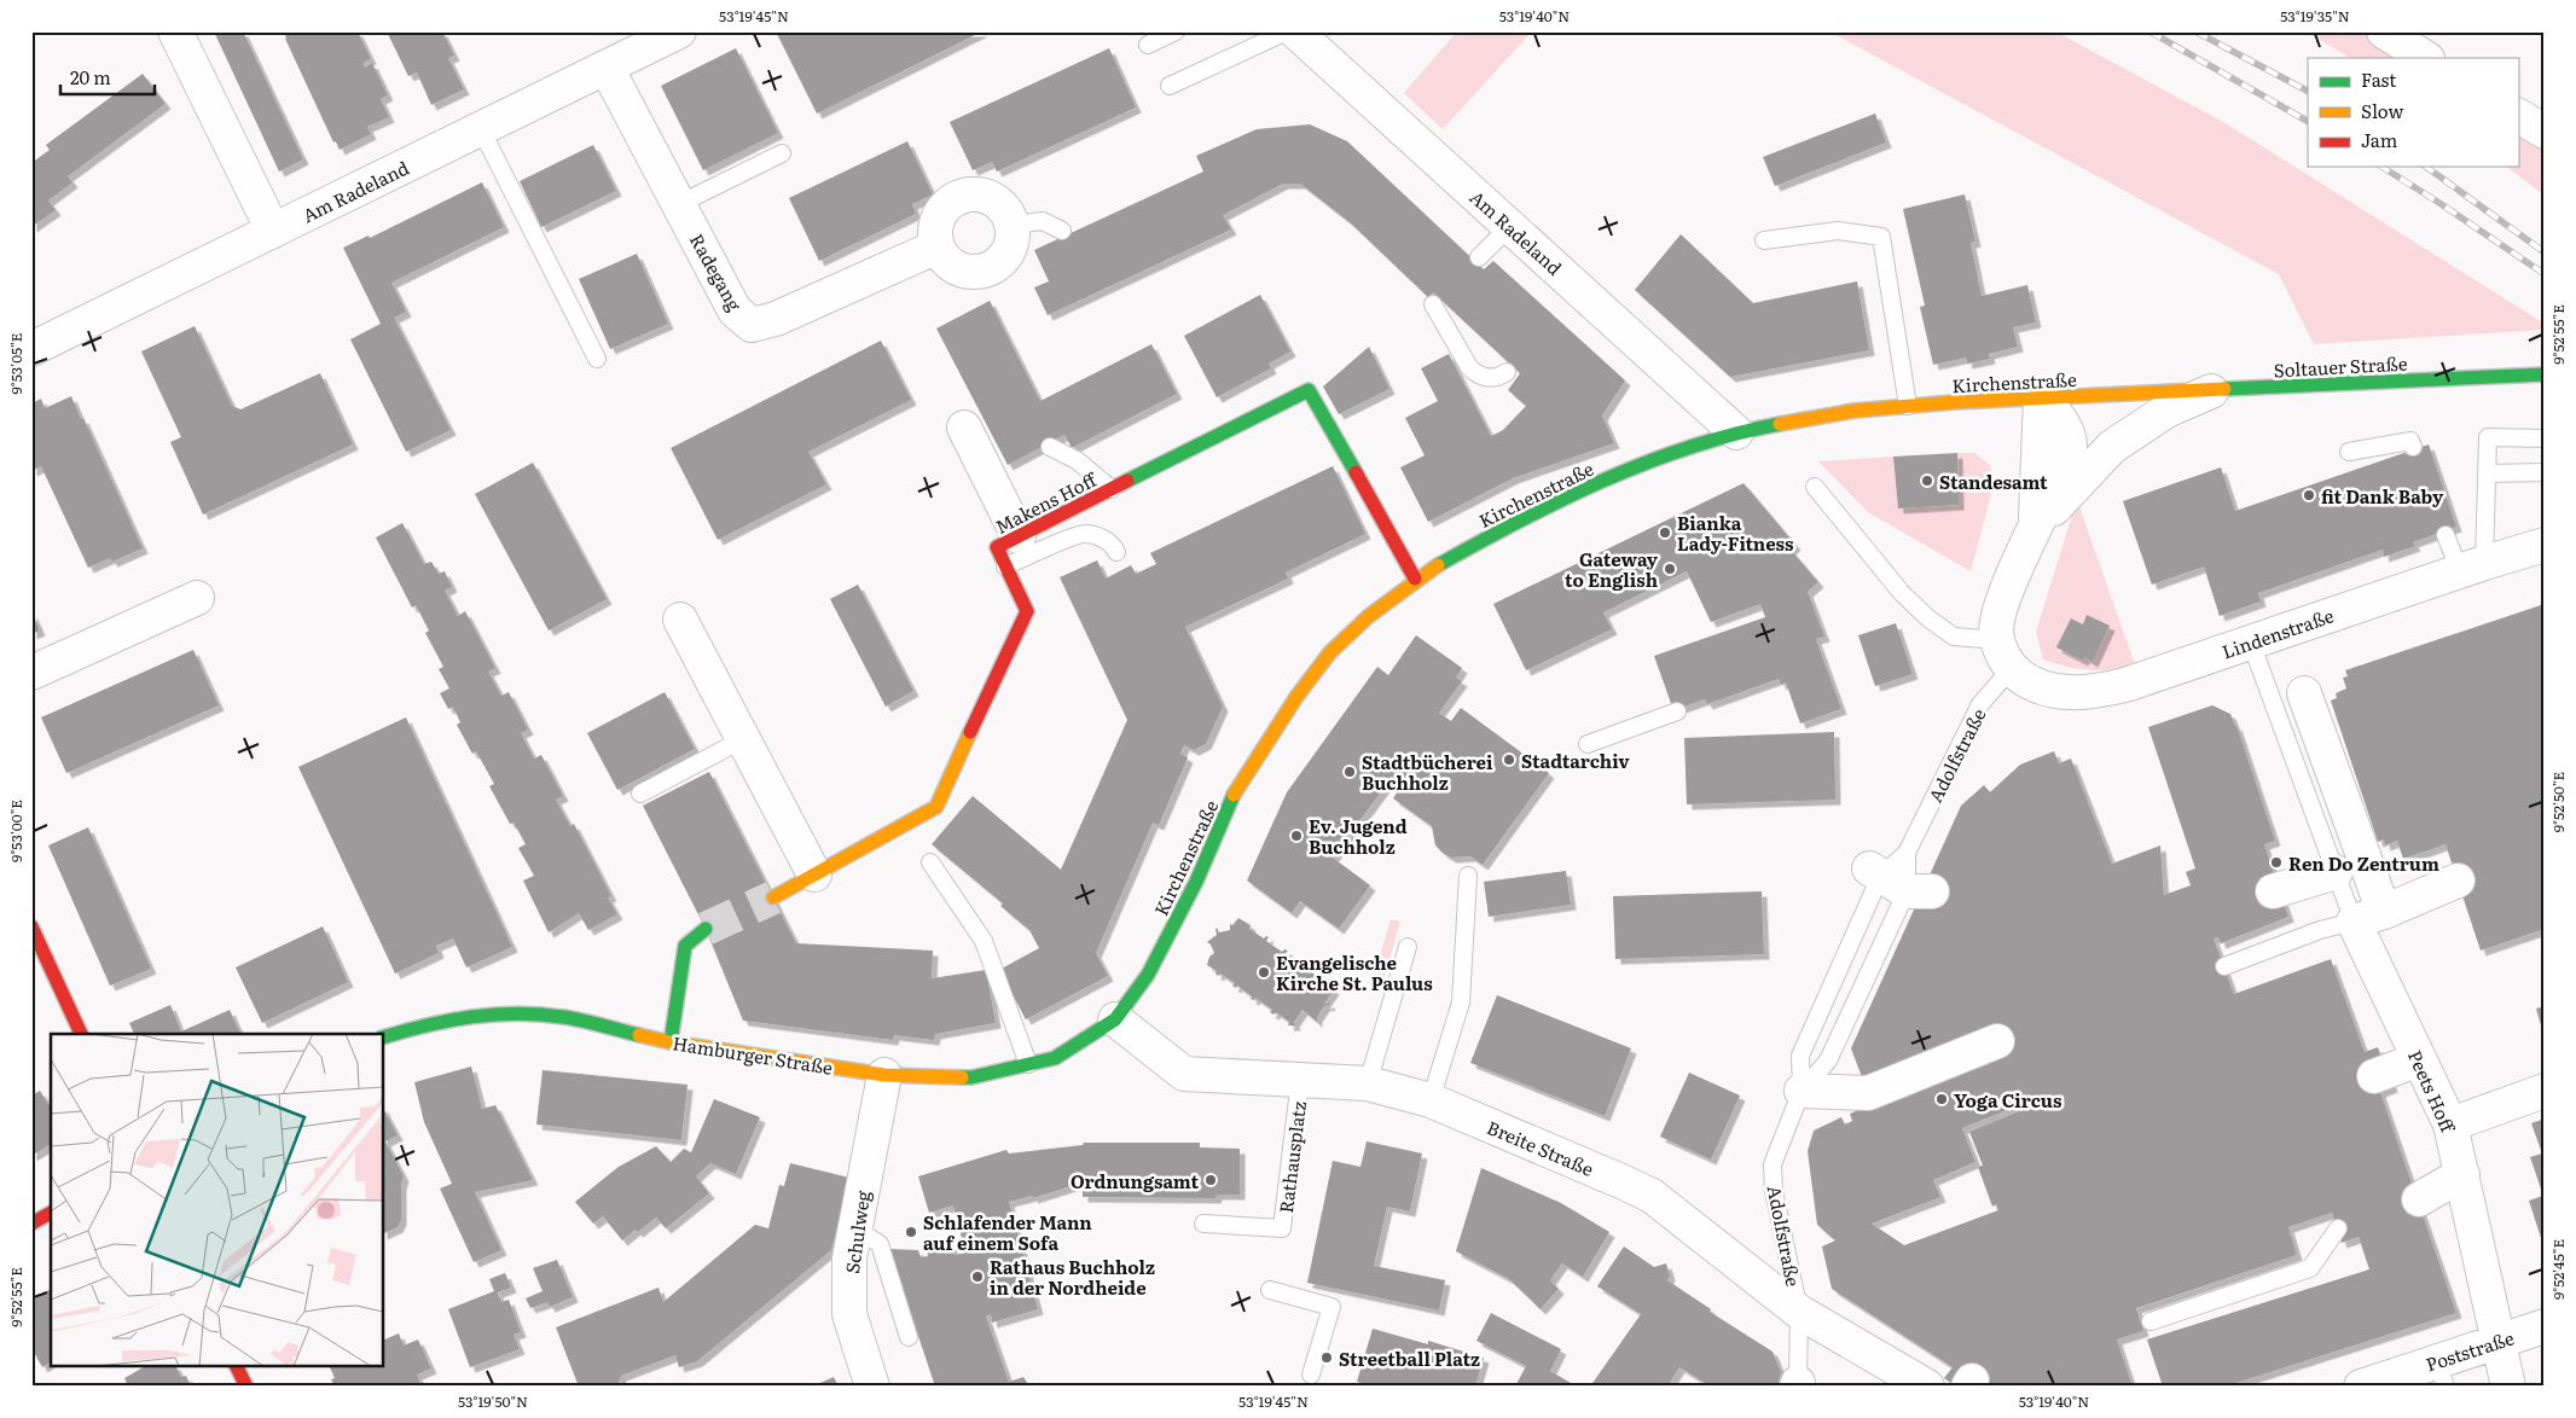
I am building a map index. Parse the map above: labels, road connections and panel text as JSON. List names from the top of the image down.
{
  "streets": {
    "main road": [
      "Soltauer Straße",
      "Kirchenstraße",
      "Makens Hoff",
      "Hamburger Straße"
    ],
    "street": [
      "Am Radeland",
      "Radegang",
      "Lindenstraße",
      "Peets Hoff",
      "Breite Straße",
      "Schulweg",
      "Poststraße"
    ],
    "lane": ["Adolfstraße", "Rathausplatz"]
  },
  "crossings": [
    ["Am Radeland", "Radegang"],
    ["Am Radeland", "Kirchenstraße"],
    ["Soltauer Straße", "Kirchenstraße"],
    ["Kirchenstraße", "Makens Hoff"],
    ["Kirchenstraße", "Hamburger Straße"],
    ["Kirchenstraße", "Breite Straße"],
    ["Lindenstraße", "Adolfstraße"],
    ["Lindenstraße", "Peets Hoff"],
    ["Adolfstraße", "Breite Straße"],
    ["Hamburger Straße", "Breite Straße"],
    ["Hamburger Straße", "Schulweg"],
    ["Peets Hoff", "Poststraße"],
    ["Breite Straße", "Rathausplatz"]
  ],
  "places": [
    "Standesamt",
    "fit Dank Baby",
    "Bianka Lady-Fitness",
    "Gateway to English",
    "Stadtarchiv",
    "Stadtbücherei Buchholz",
    "Ev. Jugend Buchholz",
    "Ren Do Zentrum",
    "Evangelische Kirche St. Paulus",
    "Yoga Circus",
    "Ordnungsamt",
    "Schlafender Mann auf einem Sofa",
    "Rathaus Buchholz in der Nordheide",
    "Streetball Platz"
  ],
  "legend": ["Fast", "Slow", "Jam"],
  "scale_bar": "20 m",
  "coordinates": [
    "53°19'45\"N",
    "53°19'40\"N",
    "53°19'35\"N",
    "9°52'55\"E",
    "9°53'05\"E",
    "9°52'50\"E",
    "9°53'00\"E",
    "9°52'45\"E",
    "53°19'50\"N"
  ]
}
